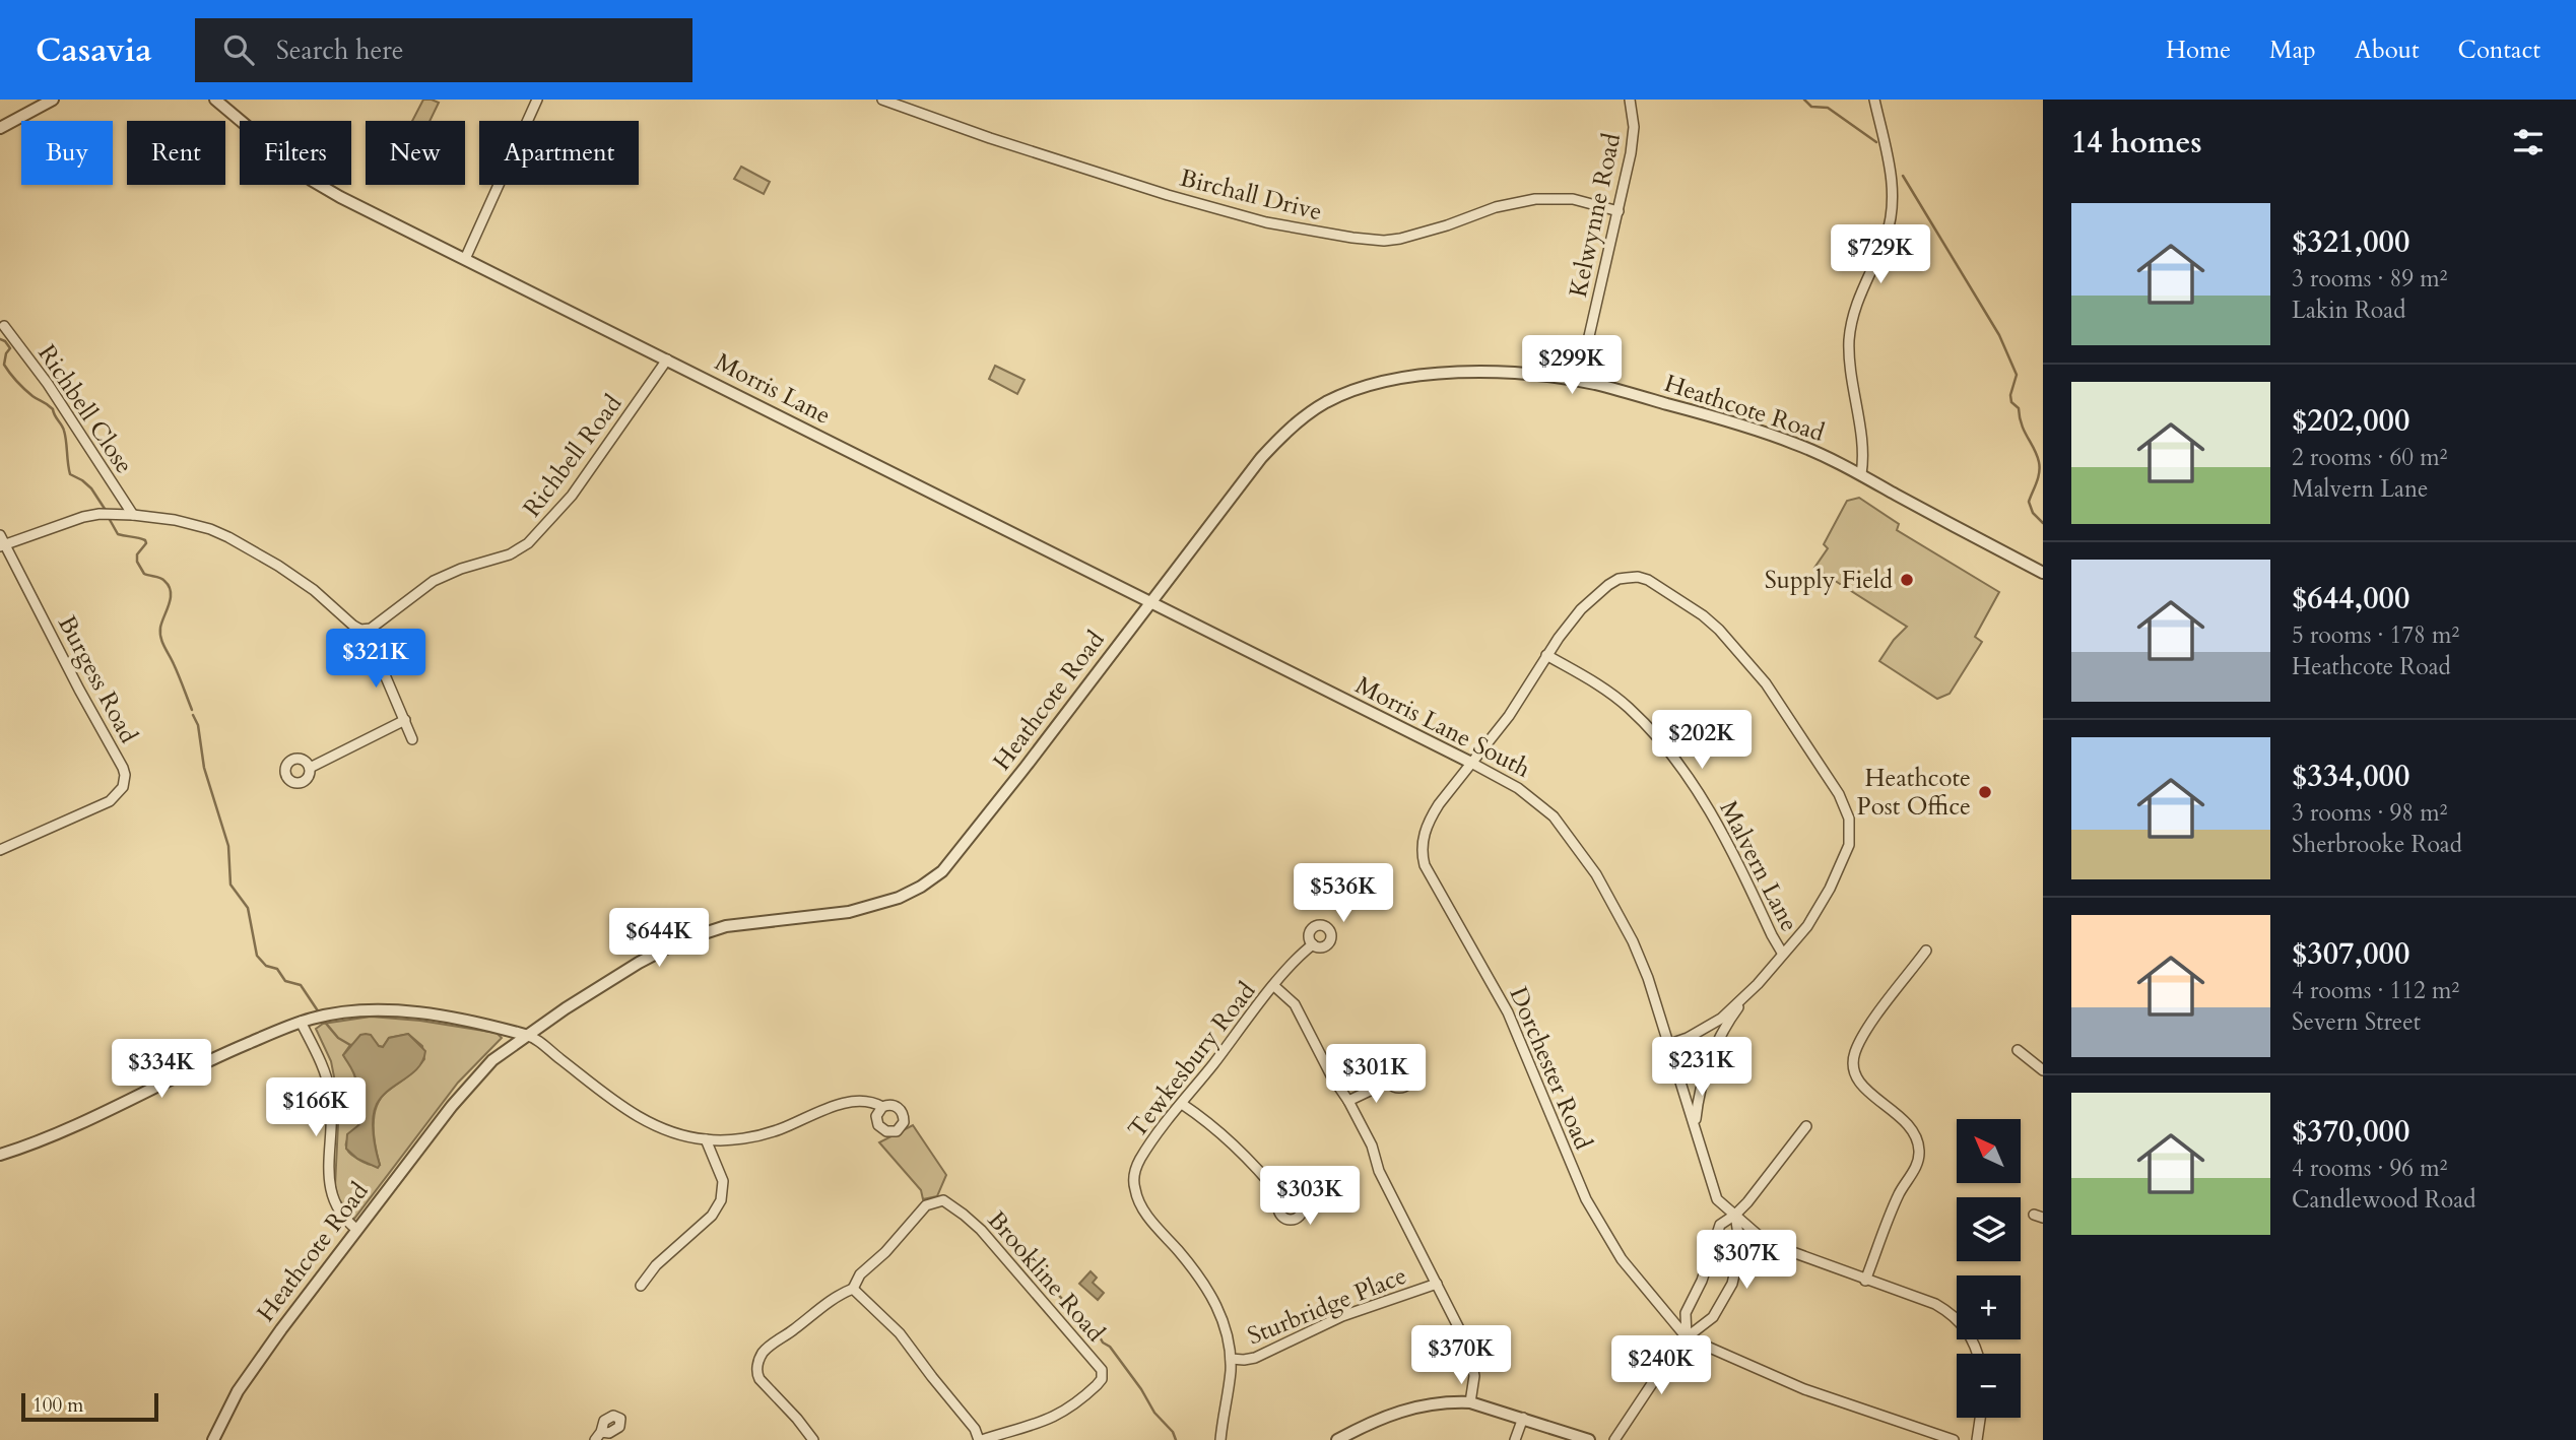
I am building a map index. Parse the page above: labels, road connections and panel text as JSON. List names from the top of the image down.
{
  "streets": {
    "street": [
      "Birchall Drive",
      "Kelwynne Road",
      "Morris Lane",
      "Heathcote Road",
      "Richbell Close",
      "Richbell Road",
      "Burgess Road",
      "Morris Lane South",
      "Malvern Lane",
      "Tewkesbury Road",
      "Dorchester Road",
      "Brookline Road",
      "Sturbridge Place"
    ]
  },
  "crossings": [
    ["Birchall Drive", "Kelwynne Road"],
    ["Kelwynne Road", "Heathcote Road"],
    ["Morris Lane", "Heathcote Road"],
    ["Morris Lane", "Richbell Road"],
    ["Morris Lane", "Morris Lane South"],
    ["Morris Lane South", "Dorchester Road"],
    ["Malvern Lane", "Dorchester Road"],
    ["Tewkesbury Road", "Sturbridge Place"]
  ],
  "places": ["Supply Field", "Heathcote Post Office"],
  "scale_bar": "100 m",
  "north": "top left",
  "page": {
    "header": "Casavia",
    "search": "Search here",
    "nav": [
      "Home",
      "Map",
      "About",
      "Contact"
    ],
    "heading": "14 homes",
    "chip": [
      "Buy",
      "Rent",
      "Filters",
      "New",
      "Apartment"
    ],
    "list": [
      {
        "name": "$321,000",
        "note": "3 rooms · 89 m² · Lakin Road"
      },
      {
        "name": "$202,000",
        "note": "2 rooms · 60 m² · Malvern Lane"
      },
      {
        "name": "$644,000",
        "note": "5 rooms · 178 m² · Heathcote Road"
      },
      {
        "name": "$334,000",
        "note": "3 rooms · 98 m² · Sherbrooke Road"
      },
      {
        "name": "$307,000",
        "note": "4 rooms · 112 m² · Severn Street"
      },
      {
        "name": "$370,000",
        "note": "4 rooms · 96 m² · Candlewood Road"
      }
    ],
    "price": [
      "$729K",
      "$299K",
      "$321K",
      "$202K",
      "$536K",
      "$644K",
      "$231K",
      "$334K",
      "$301K",
      "$166K",
      "$303K",
      "$307K",
      "$370K",
      "$240K"
    ],
    "map_buttons": ["+", "−"],
    "scale": "100 m"
  }
}
